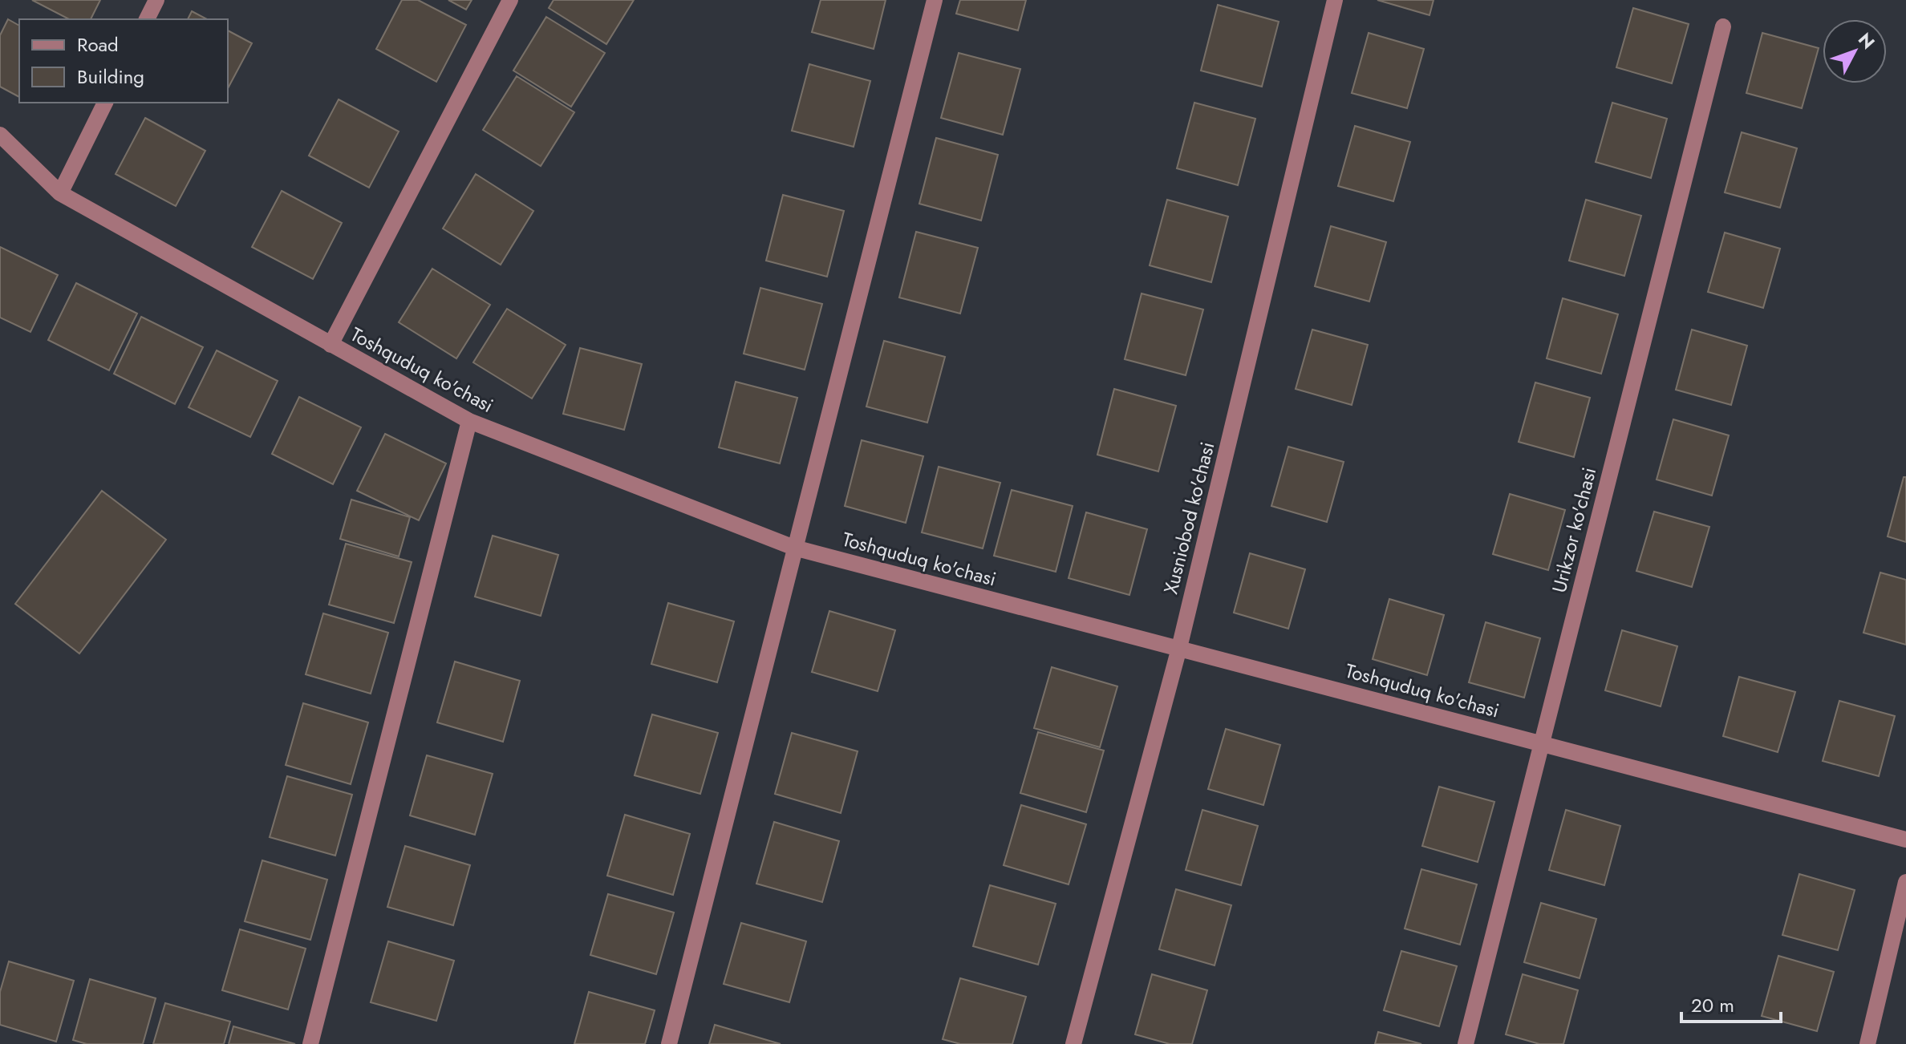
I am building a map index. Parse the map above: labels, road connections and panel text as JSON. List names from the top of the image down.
{
  "streets": {
    "street": ["Toshquduq ko'chasi", "Xusniobod ko'chasi", "Urikzor ko'chasi"]
  },
  "crossings": [
    ["Toshquduq ko'chasi", "Xusniobod ko'chasi"],
    ["Toshquduq ko'chasi", "Urikzor ko'chasi"]
  ],
  "legend": ["Road", "Building"],
  "scale_bar": "20 m",
  "north": "top right"
}
